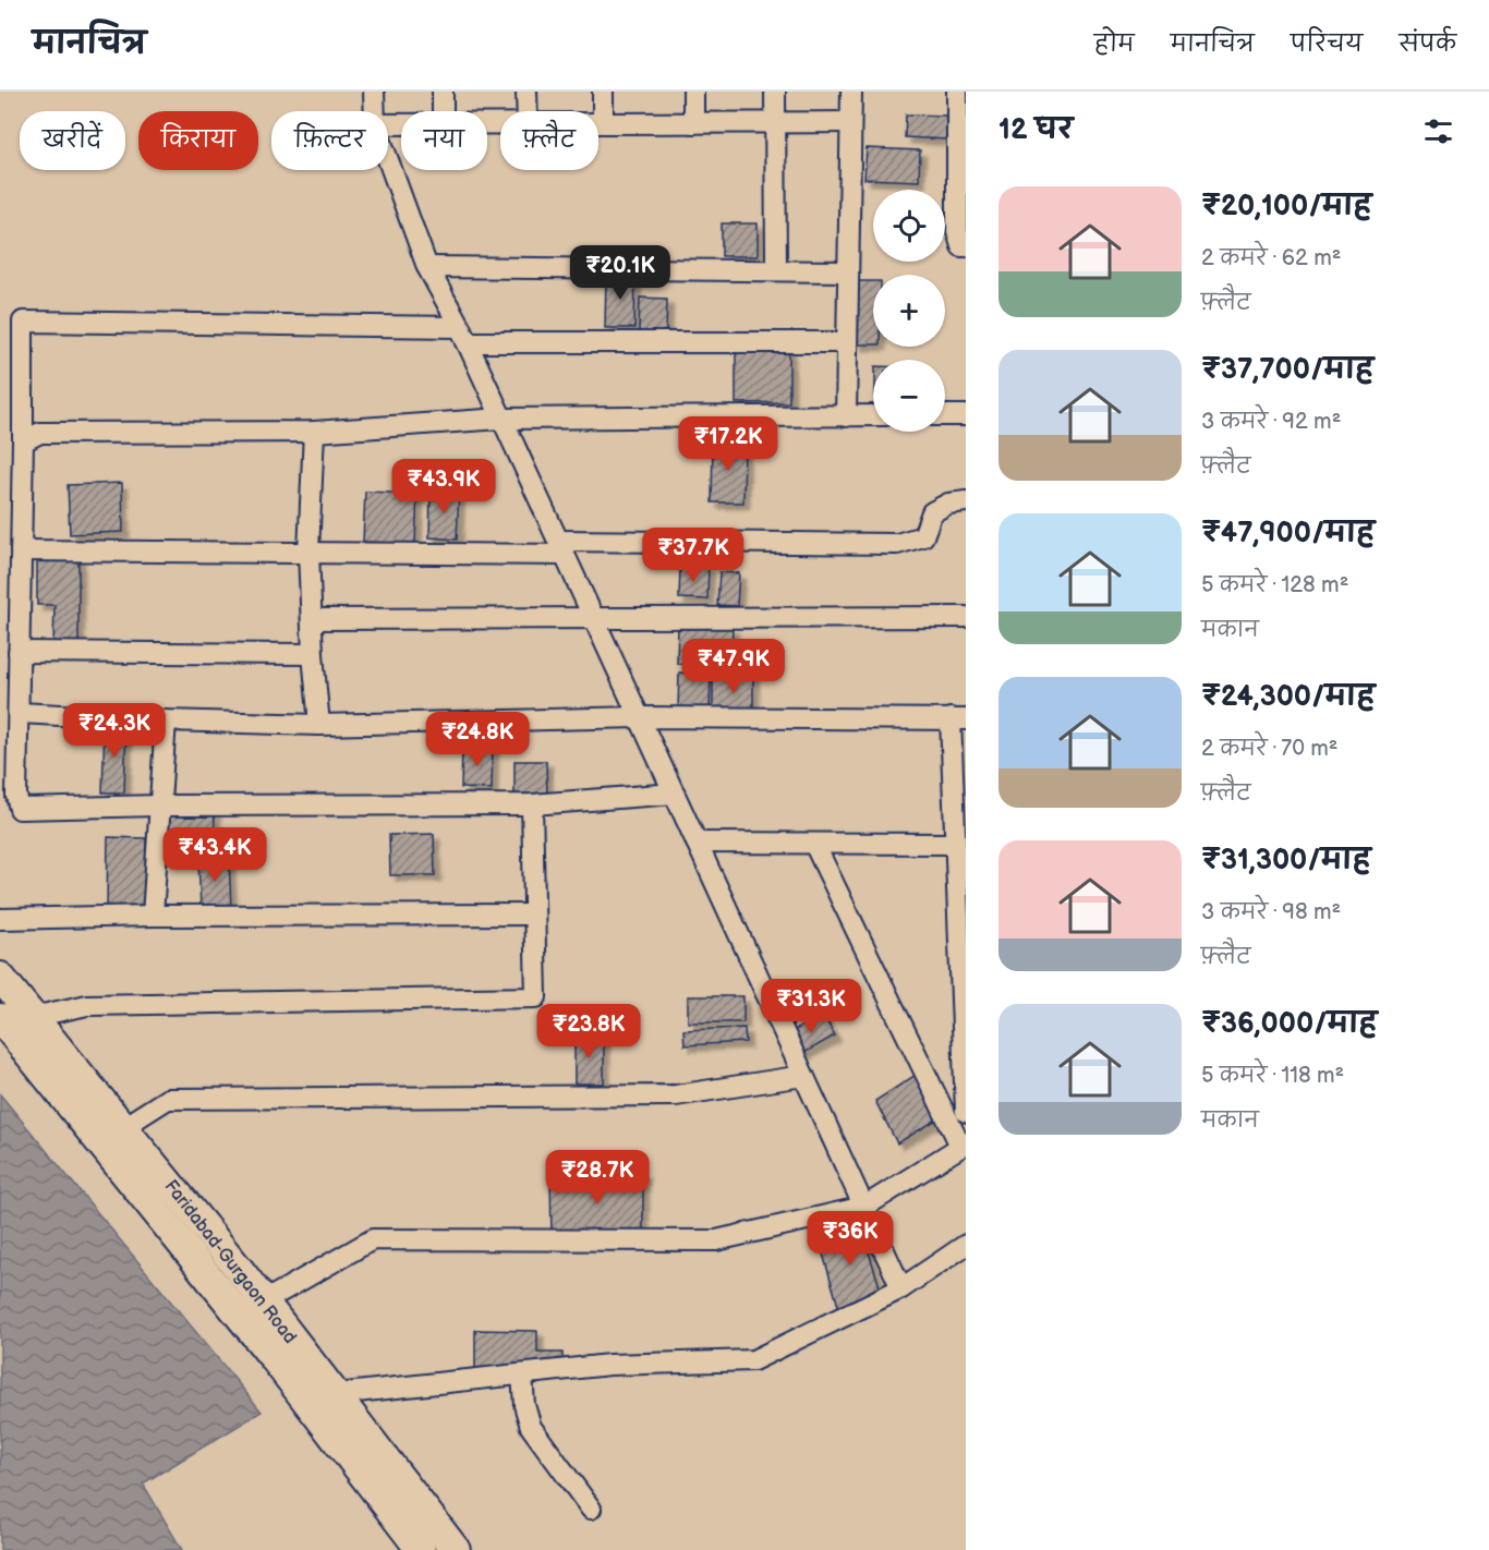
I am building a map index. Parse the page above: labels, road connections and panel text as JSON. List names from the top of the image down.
{
  "streets": {
    "main road": ["Faridabad-Gurgaon Road"]
  },
  "page": {
    "header": "मानचित्र",
    "nav": [
      "होम",
      "मानचित्र",
      "परिचय",
      "संपर्क"
    ],
    "heading": "12 घर",
    "chip": [
      "खरीदें",
      "किराया",
      "फ़िल्टर",
      "नया",
      "फ़्लैट"
    ],
    "list": [
      {
        "name": "₹20,100/माह",
        "note": "2 कमरे · 62 m² · फ़्लैट"
      },
      {
        "name": "₹37,700/माह",
        "note": "3 कमरे · 92 m² · फ़्लैट"
      },
      {
        "name": "₹47,900/माह",
        "note": "5 कमरे · 128 m² · मकान"
      },
      {
        "name": "₹24,300/माह",
        "note": "2 कमरे · 70 m² · फ़्लैट"
      },
      {
        "name": "₹31,300/माह",
        "note": "3 कमरे · 98 m² · फ़्लैट"
      },
      {
        "name": "₹36,000/माह",
        "note": "5 कमरे · 118 m² · मकान"
      }
    ],
    "map_buttons": ["+", "−"],
    "price": [
      "₹20.1K",
      "₹17.2K",
      "₹43.9K",
      "₹37.7K",
      "₹47.9K",
      "₹24.3K",
      "₹24.8K",
      "₹43.4K",
      "₹31.3K",
      "₹23.8K",
      "₹28.7K",
      "₹36K"
    ]
  }
}
